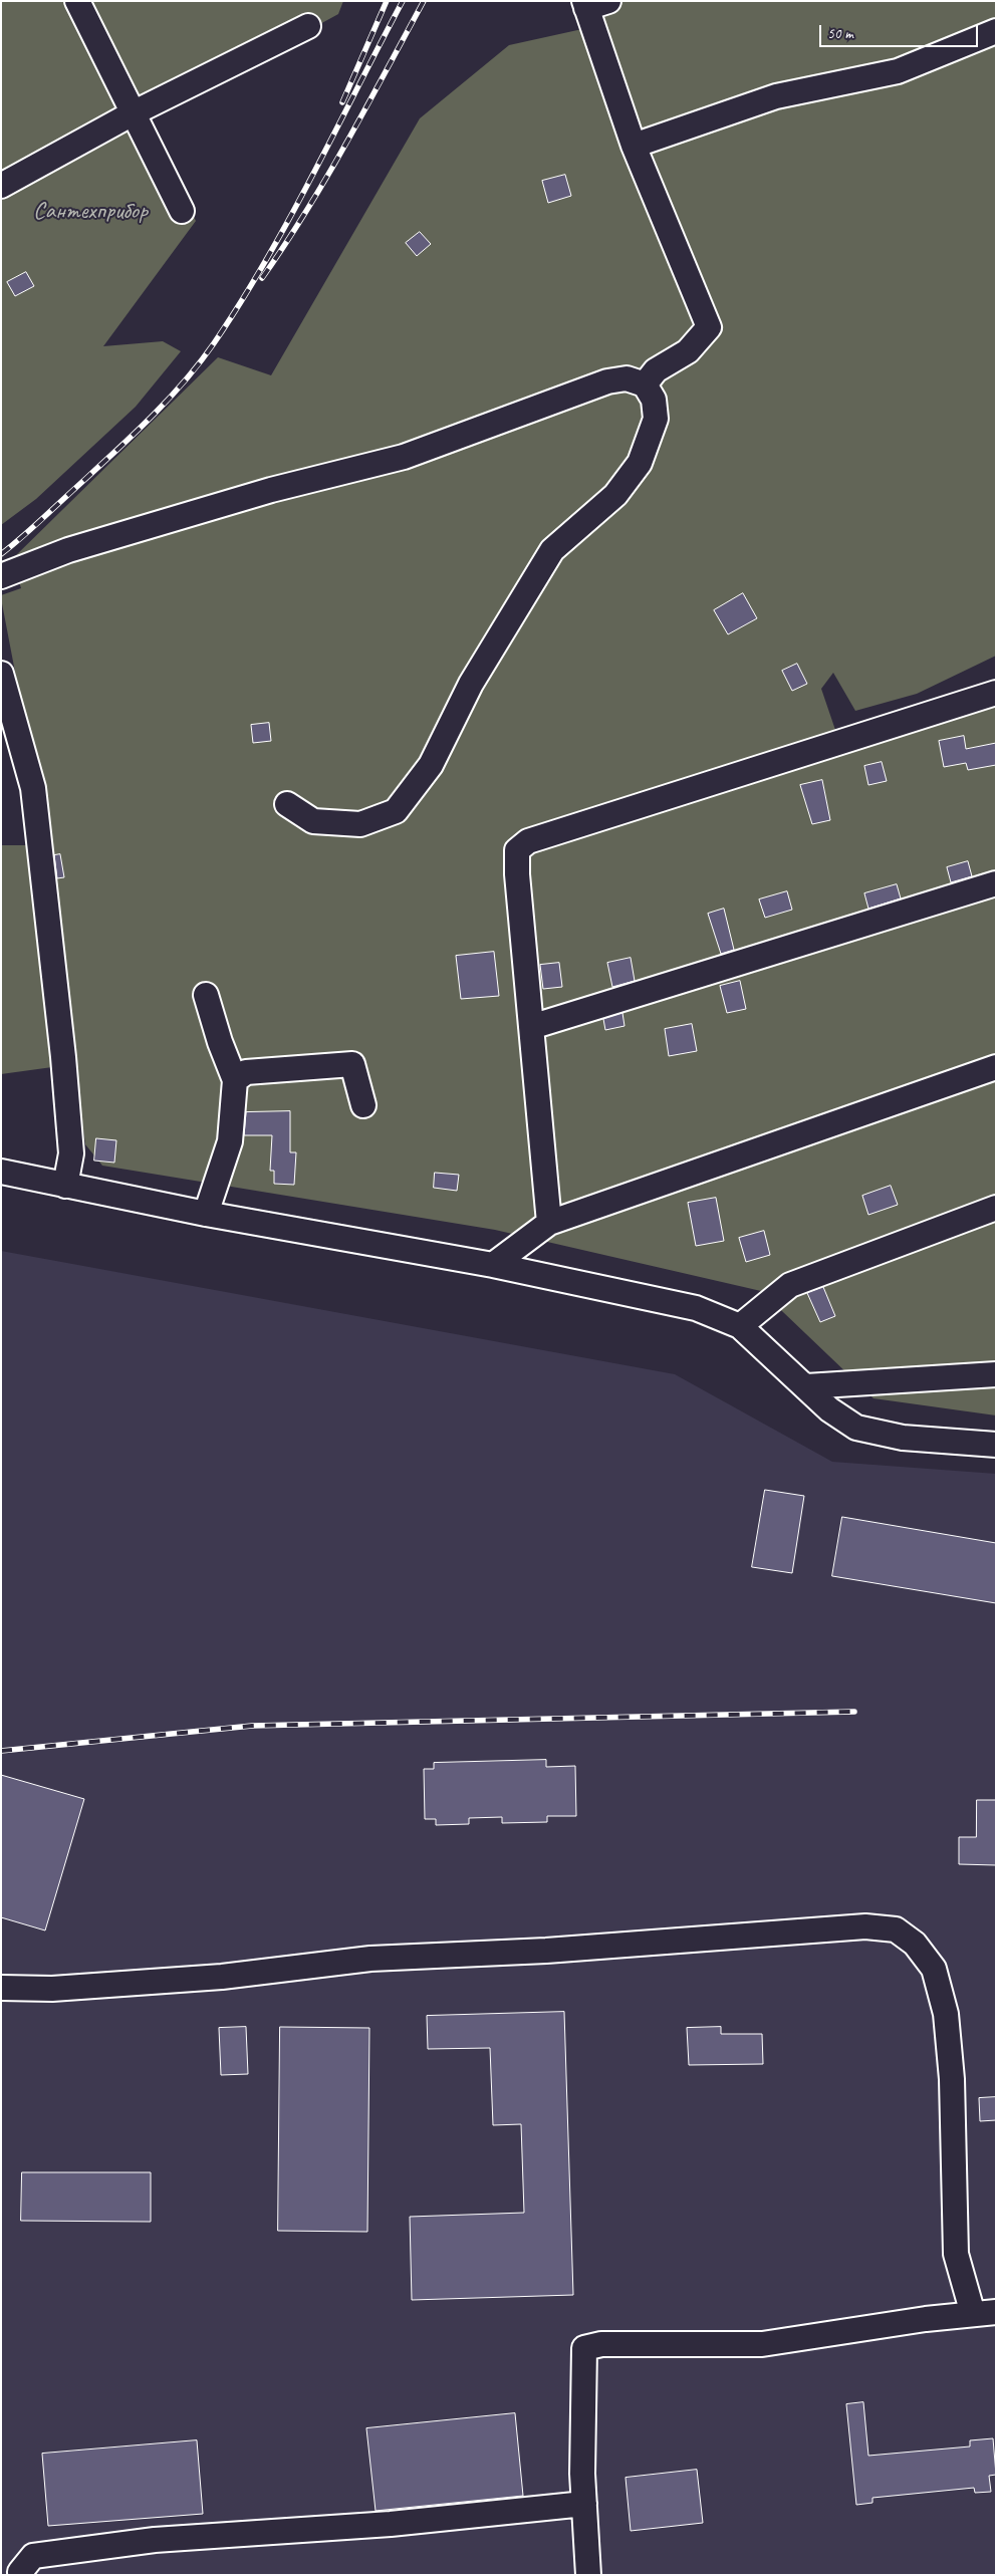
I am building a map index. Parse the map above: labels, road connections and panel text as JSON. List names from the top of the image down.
{
  "parks": ["Сантехприбор"],
  "scale_bar": "50 m"
}
